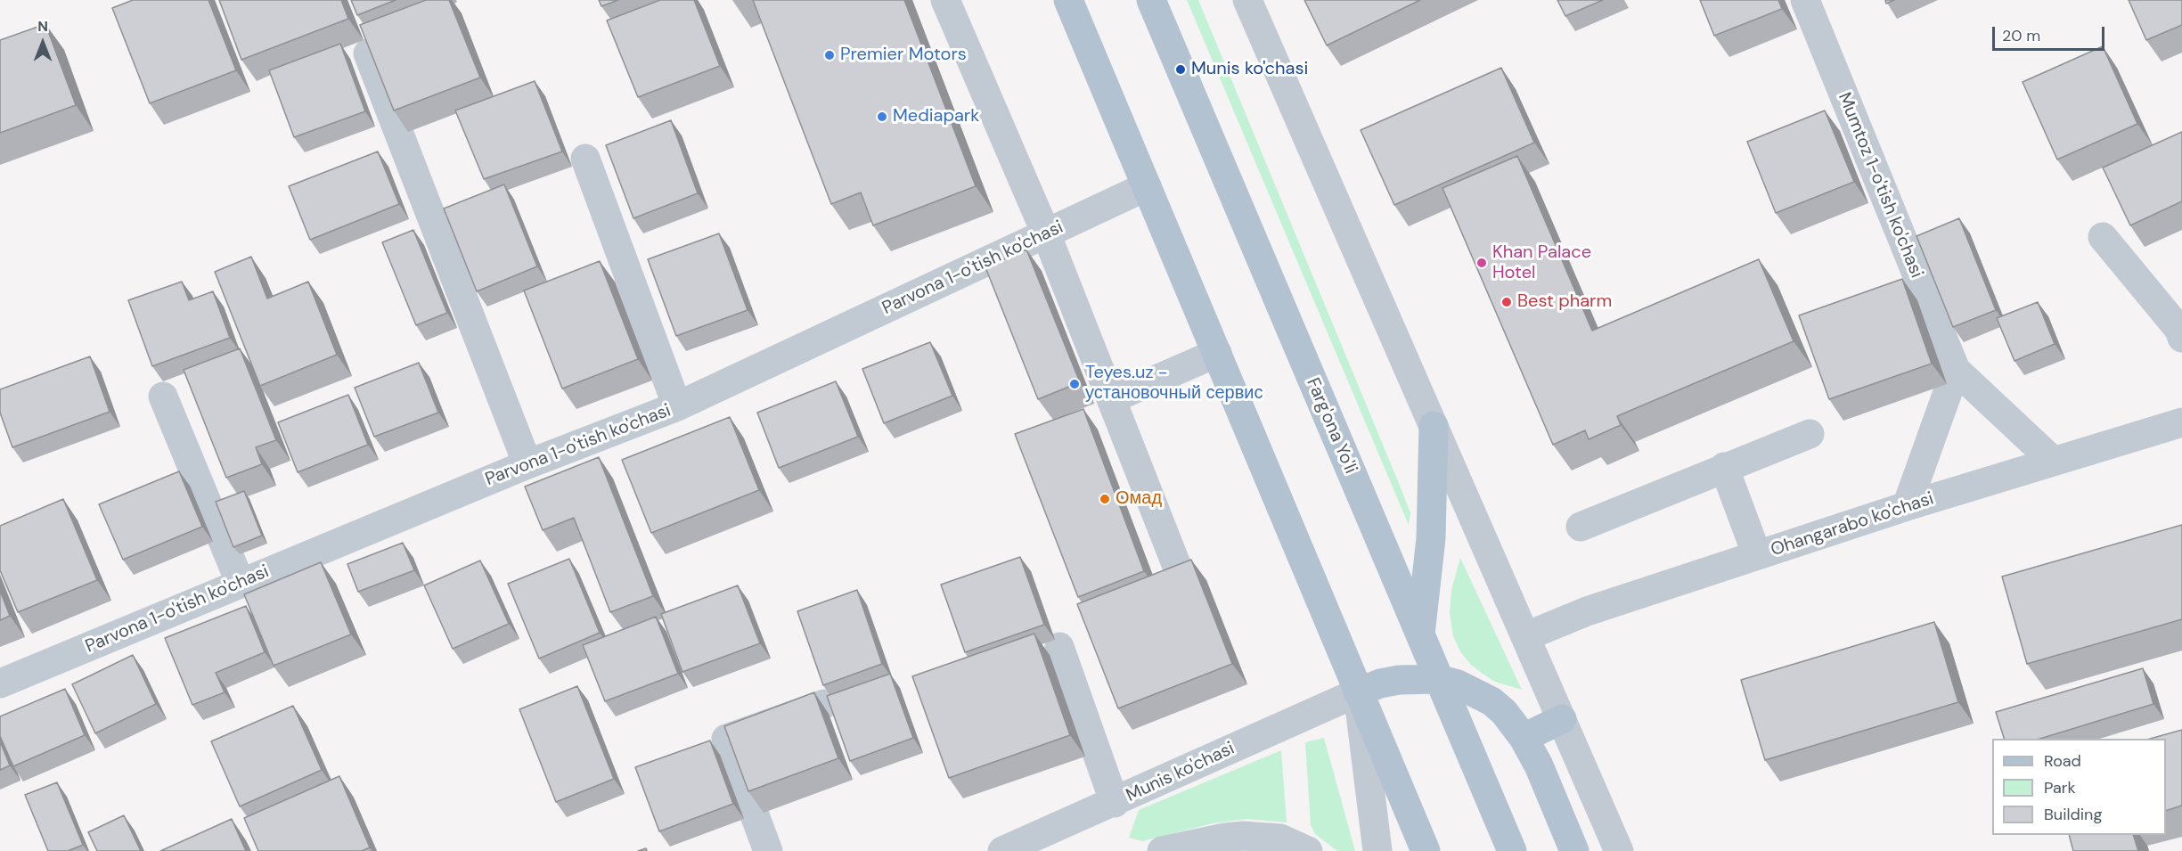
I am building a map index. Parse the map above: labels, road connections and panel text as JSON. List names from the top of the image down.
{
  "streets": {
    "main road": ["Farg'ona Yo'li"],
    "street": [
      "Mumtoz 1-o'tish ko'chasi",
      "Parvona 1-o'tish ko'chasi",
      "Ohangarabo ko'chasi",
      "Munis ko'chasi"
    ]
  },
  "crossings": [
    ["Mumtoz 1-o'tish ko'chasi", "Ohangarabo ko'chasi"]
  ],
  "places": [
    "Premier Motors",
    "Munis ko'chasi",
    "Mediapark",
    "Khan Palace Hotel",
    "Best pharm",
    "Teyes.uz - установочный сервис",
    "Омад"
  ],
  "legend": ["Road", "Park", "Building"],
  "scale_bar": "20 m",
  "north": "top"
}
